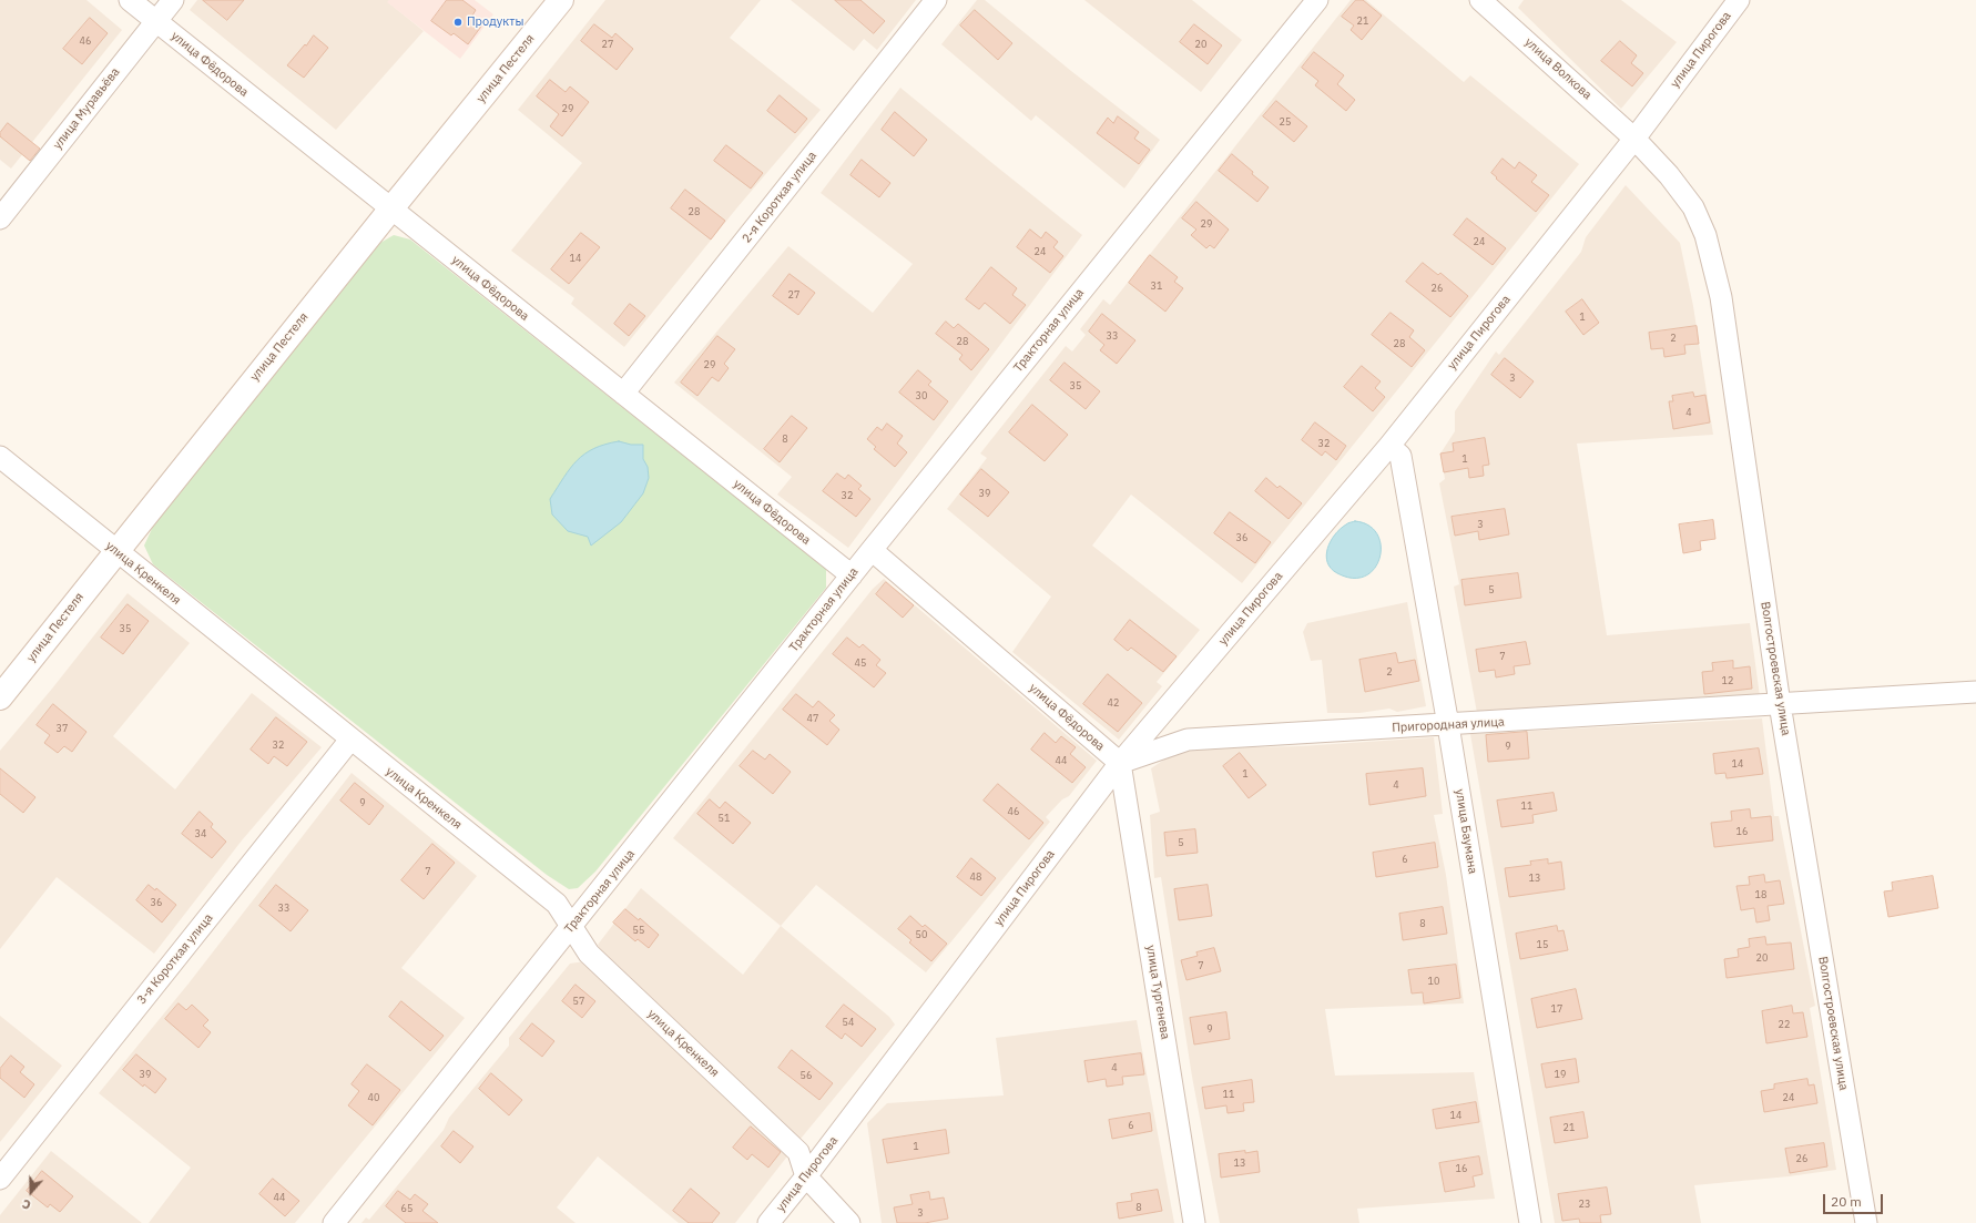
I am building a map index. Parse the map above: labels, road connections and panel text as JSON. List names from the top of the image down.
{
  "streets": {
    "street": [
      "улица Пирогова",
      "улица Фёдорова",
      "улица Пестеля",
      "улица Волкова",
      "улица Муравьёва",
      "2-я Короткая улица",
      "Тракторная улица",
      "улица Кренкеля",
      "Волгостроевская улица",
      "Пригородная улица",
      "улица Баумана",
      "3-я Короткая улица",
      "улица Тургенева"
    ]
  },
  "crossings": [
    ["улица Пирогова", "улица Фёдорова"],
    ["улица Пирогова", "улица Волкова"],
    ["улица Пирогова", "улица Кренкеля"],
    ["улица Пирогова", "Волгостроевская улица"],
    ["улица Пирогова", "Пригородная улица"],
    ["улица Пирогова", "улица Баумана"],
    ["улица Пирогова", "улица Тургенева"],
    ["улица Фёдорова", "улица Пестеля"],
    ["улица Фёдорова", "улица Муравьёва"],
    ["улица Фёдорова", "2-я Короткая улица"],
    ["улица Фёдорова", "Тракторная улица"],
    ["улица Фёдорова", "Пригородная улица"],
    ["улица Фёдорова", "улица Тургенева"],
    ["улица Пестеля", "улица Кренкеля"],
    ["улица Волкова", "Волгостроевская улица"],
    ["Тракторная улица", "улица Кренкеля"],
    ["улица Кренкеля", "3-я Короткая улица"],
    ["Волгостроевская улица", "Пригородная улица"],
    ["Пригородная улица", "улица Баумана"],
    ["Пригородная улица", "улица Тургенева"]
  ],
  "places": ["Продукты"],
  "house_numbers": [
    "21",
    "46",
    "27",
    "20",
    "29",
    "25",
    "28",
    "29",
    "24",
    "24",
    "14",
    "31",
    "26",
    "27",
    "1",
    "33",
    "2",
    "28",
    "28",
    "29",
    "3",
    "35",
    "30",
    "4",
    "8",
    "32",
    "1",
    "39",
    "32",
    "3",
    "36",
    "5",
    "35",
    "7",
    "45",
    "2",
    "12",
    "42",
    "47",
    "37",
    "32",
    "9",
    "44",
    "14",
    "1",
    "4",
    "9",
    "11",
    "46",
    "51",
    "16",
    "34",
    "5",
    "6",
    "7",
    "48",
    "13",
    "18",
    "36",
    "33",
    "8",
    "55",
    "50",
    "15",
    "20",
    "7",
    "10",
    "57",
    "17",
    "54",
    "22",
    "9",
    "4",
    "39",
    "19",
    "56",
    "11",
    "40",
    "24",
    "14",
    "6",
    "21",
    "1",
    "26",
    "13",
    "16",
    "44",
    "23",
    "8",
    "65",
    "3"
  ],
  "scale_bar": "20 m",
  "north": "bottom"
}
